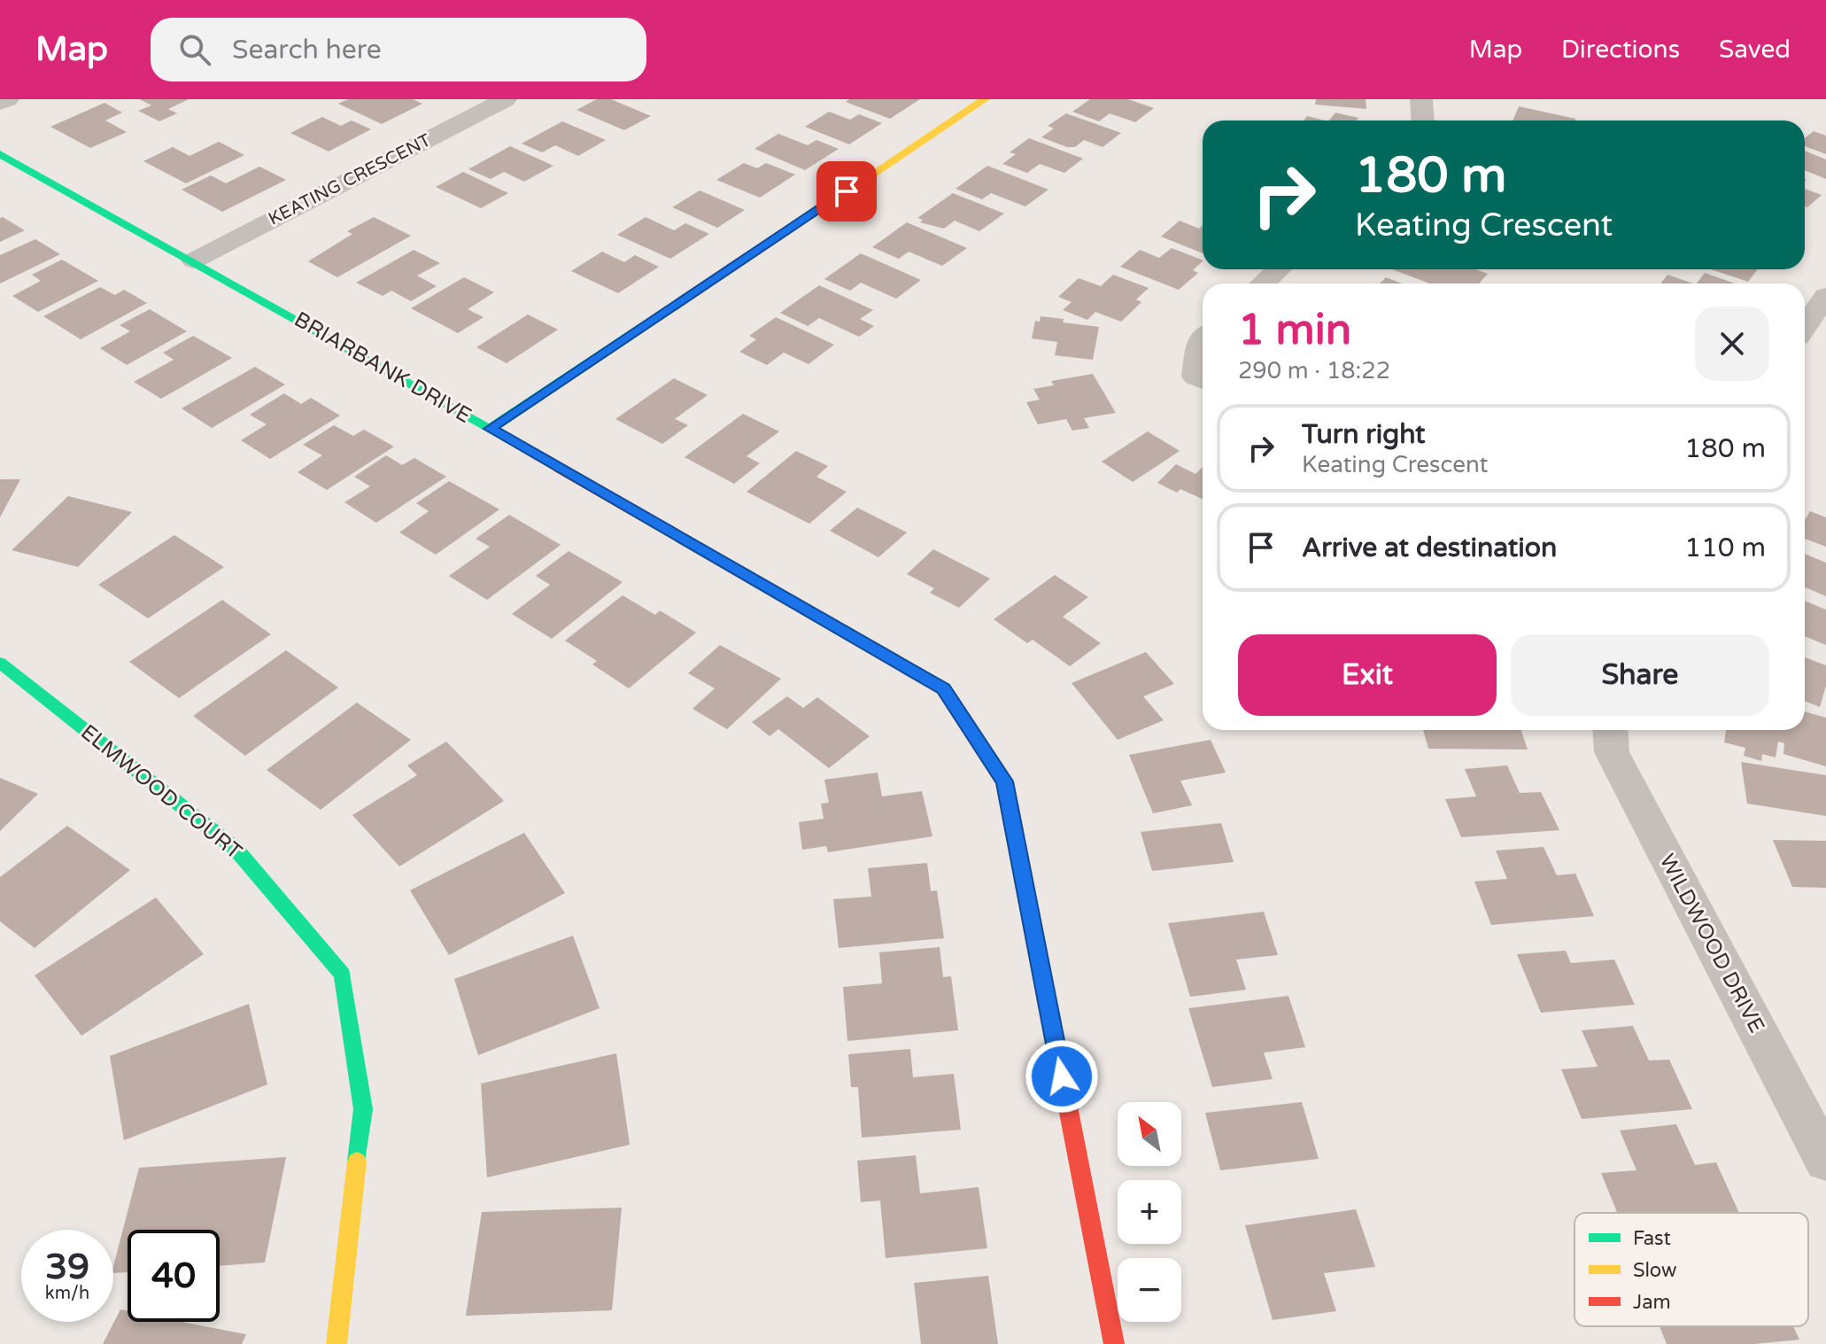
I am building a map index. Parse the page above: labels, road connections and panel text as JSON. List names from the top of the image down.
{
  "streets": {
    "street": [
      "KEATING CRESCENT",
      "BRIARBANK DRIVE",
      "ELMWOOD COURT",
      "WILDWOOD DRIVE"
    ]
  },
  "crossings": [
    ["KEATING CRESCENT", "BRIARBANK DRIVE"]
  ],
  "legend": ["Fast", "Slow", "Jam"],
  "north": "top left",
  "page": {
    "header": "Map",
    "search": "Search here",
    "nav": ["Map", "Directions", "Saved"],
    "turn": ["180 m", "Keating Crescent"],
    "heading": ["1 min", "290 m · 18:22"],
    "list": [
      {
        "name": "Turn right",
        "note": "Keating Crescent",
        "value": "180 m"
      },
      {
        "name": "Arrive at destination",
        "value": "110 m"
      }
    ],
    "buttons": ["Exit", "Share"],
    "map_buttons": ["+", "−"],
    "speed": "39 km/h",
    "limit": "40"
  }
}
